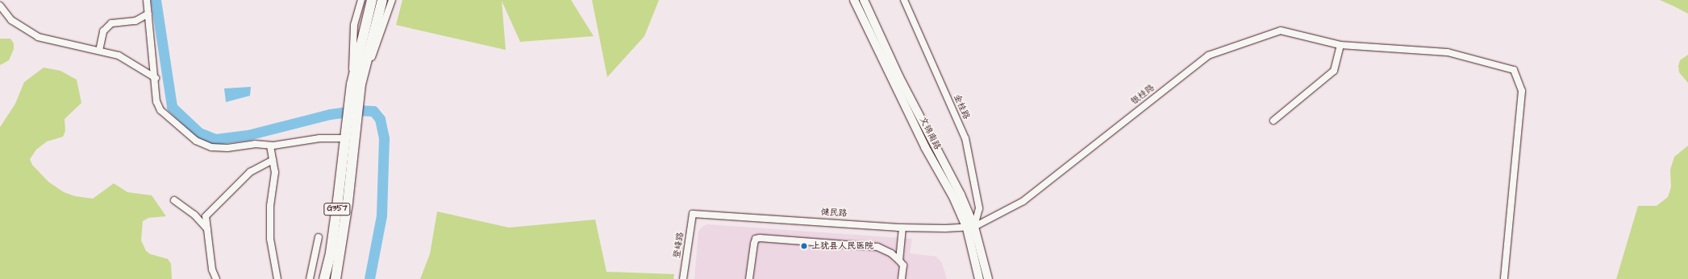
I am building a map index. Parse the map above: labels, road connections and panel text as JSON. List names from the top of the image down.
{
  "streets": {
    "highway": ["G357"],
    "main road": ["文锦南路"],
    "street": [
      "银桂路",
      "金桂路",
      "健民路",
      "登峰路"
    ]
  },
  "crossings": [
    ["银桂路", "金桂路"],
    ["银桂路", "文锦南路"],
    ["银桂路", "健民路"],
    ["金桂路", "文锦南路"],
    ["金桂路", "健民路"],
    ["文锦南路", "健民路"],
    ["健民路", "登峰路"]
  ],
  "places": ["上犹县人民医院"]
}
